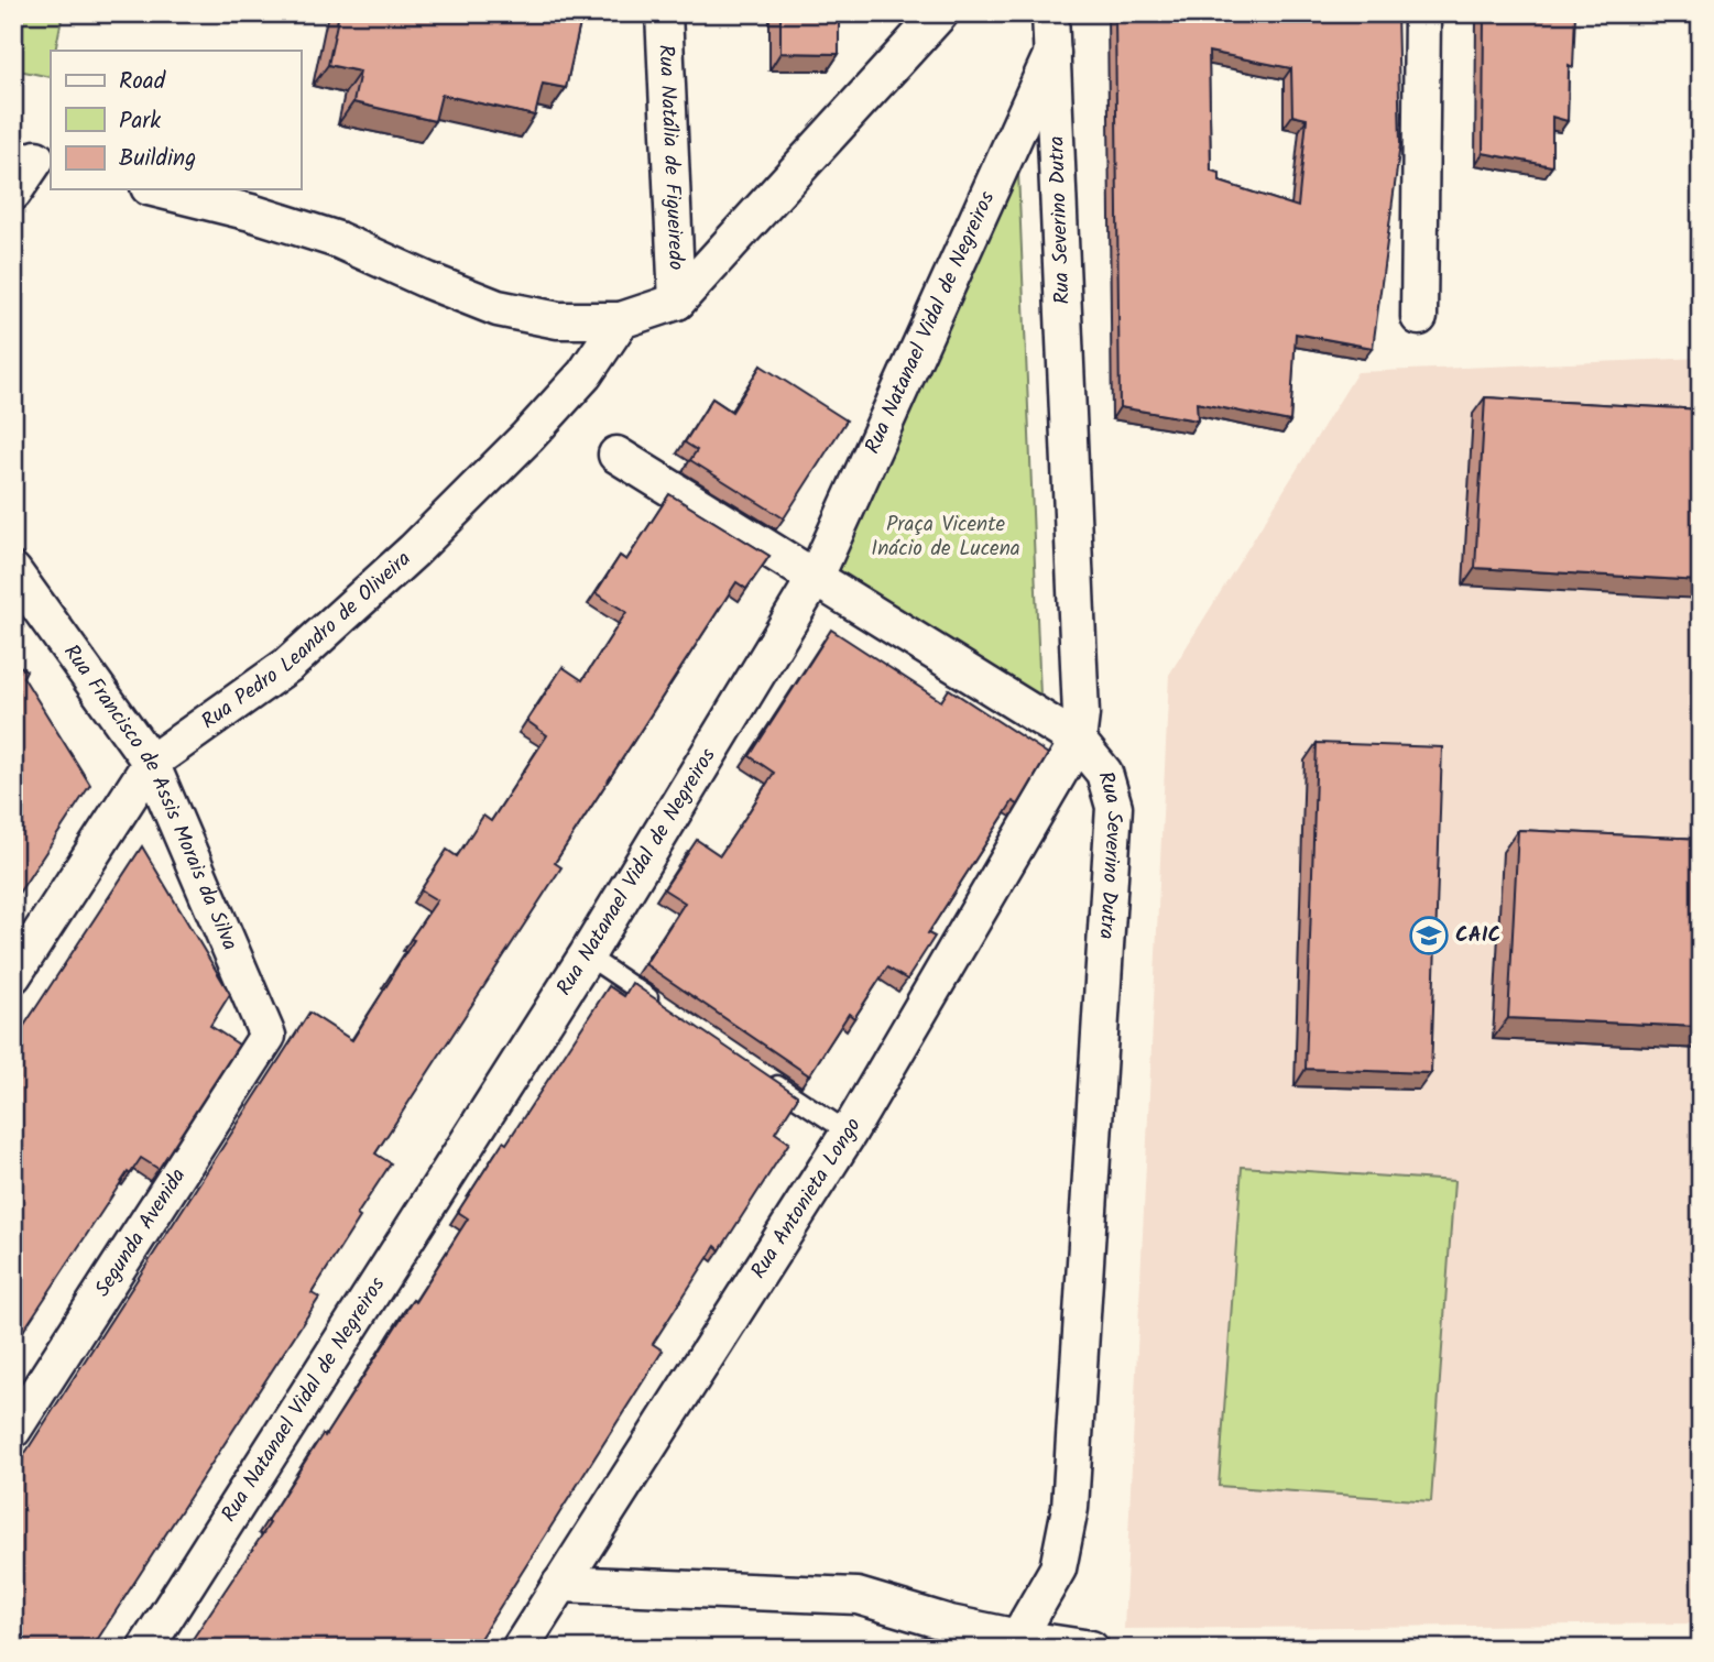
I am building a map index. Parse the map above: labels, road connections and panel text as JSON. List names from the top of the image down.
{
  "streets": {
    "street": [
      "Rua Natália de Figueiredo",
      "Rua Severino Dutra",
      "Rua Natanael Vidal de Negreiros",
      "Rua Pedro Leandro de Oliveira",
      "Rua Francisco de Assis Morais da Silva",
      "Rua Antonieta Longo",
      "Segunda Avenida"
    ]
  },
  "crossings": [
    ["Rua Severino Dutra", "Rua Natanael Vidal de Negreiros"],
    ["Rua Severino Dutra", "Rua Antonieta Longo"],
    ["Rua Pedro Leandro de Oliveira", "Rua Francisco de Assis Morais da Silva"],
    ["Rua Francisco de Assis Morais da Silva", "Segunda Avenida"]
  ],
  "parks": ["Praça Vicente Inácio de Lucena"],
  "places": {
    "school or university": ["CAIC"]
  },
  "legend": ["Road", "Park", "Building"]
}
